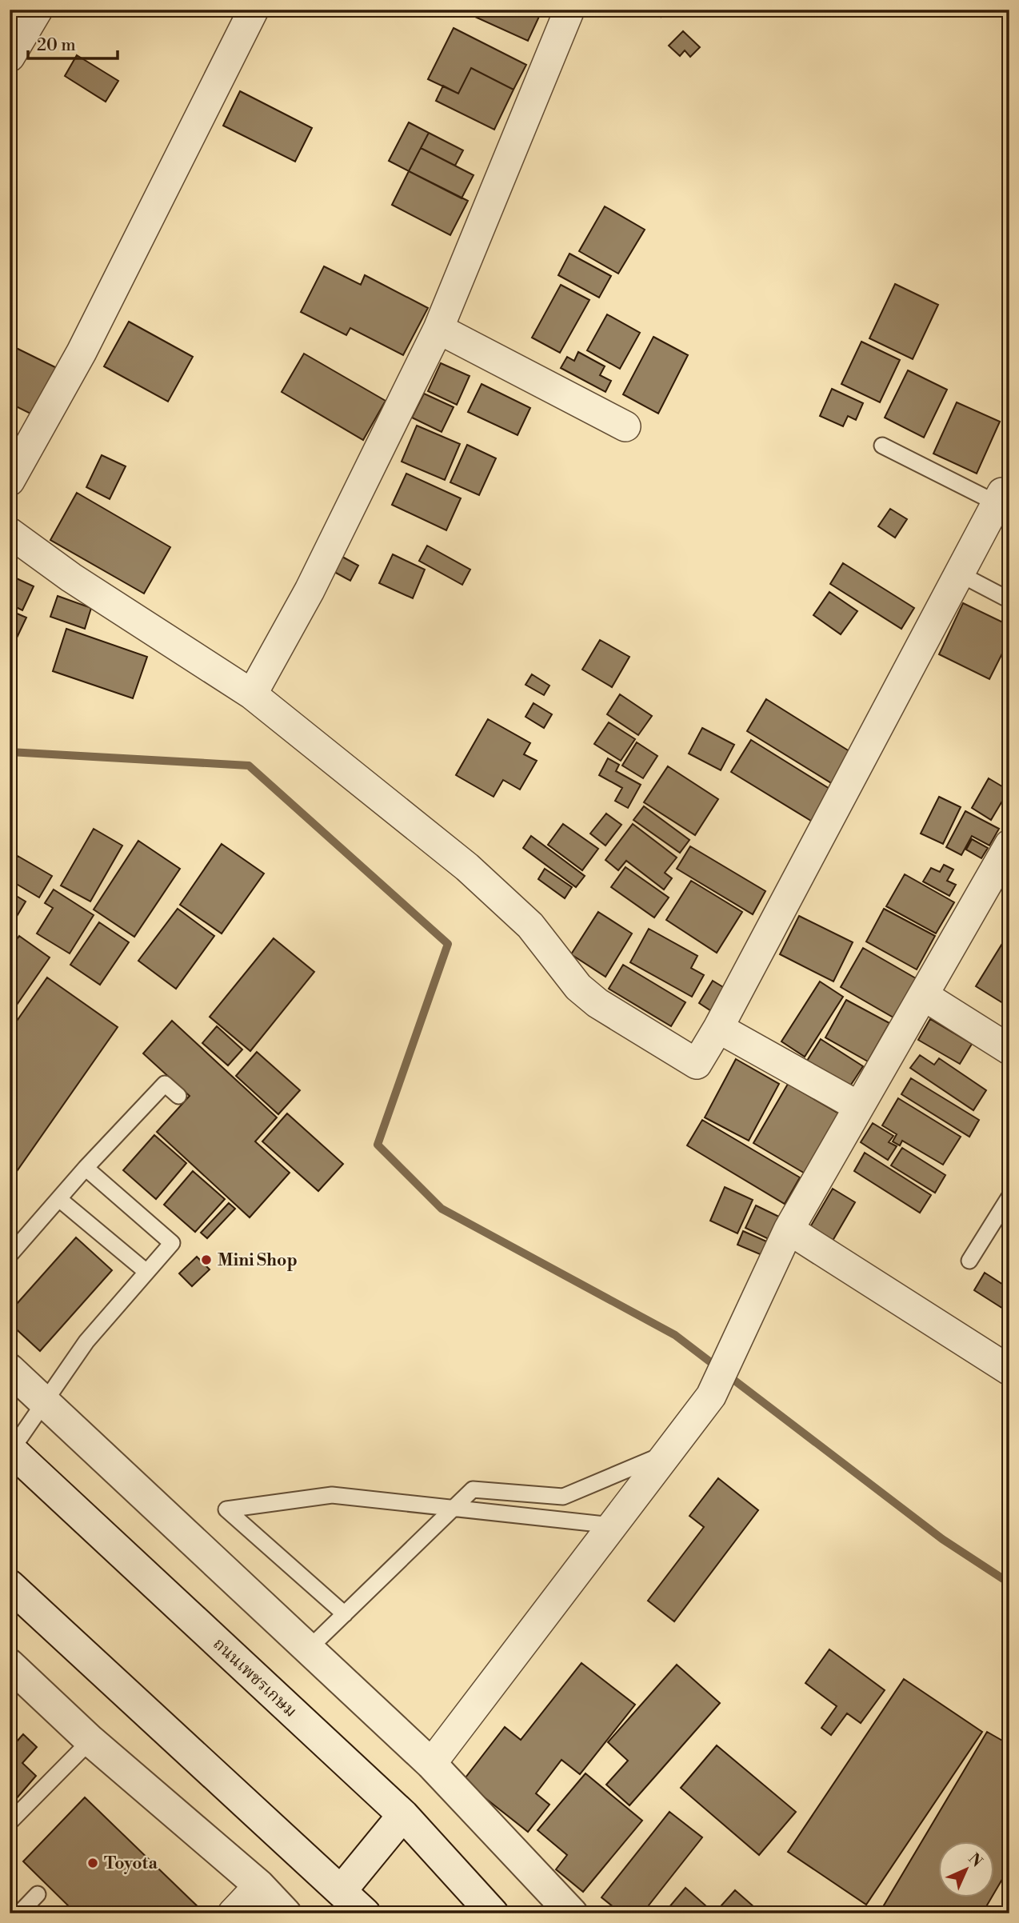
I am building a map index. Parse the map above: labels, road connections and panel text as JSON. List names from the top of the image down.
{
  "streets": {
    "main road": ["ถนนเพชรเกษม"]
  },
  "places": ["Mini Shop", "Toyota"],
  "scale_bar": "20 m",
  "north": "top right"
}
